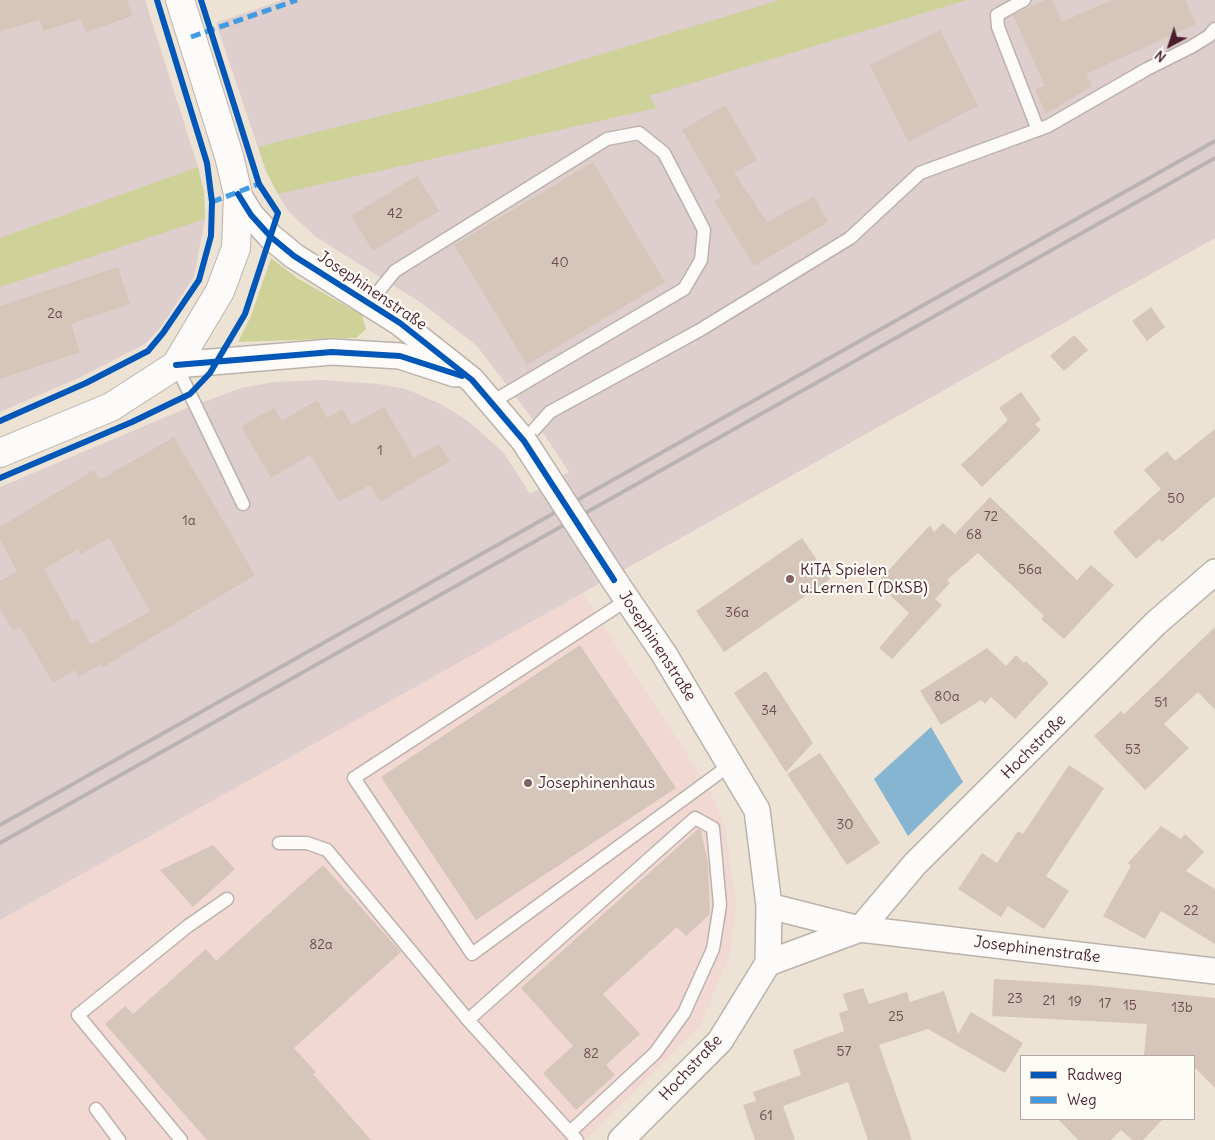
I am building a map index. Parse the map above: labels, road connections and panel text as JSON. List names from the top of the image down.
{
  "streets": {
    "street": ["Josephinenstraße", "Hochstraße"]
  },
  "crossings": [
    ["Josephinenstraße", "Hochstraße"]
  ],
  "places": ["KiTA Spielen u.Lernen I (DKSB)", "Josephinenhaus"],
  "house_numbers": [
    "42",
    "40",
    "2a",
    "1",
    "50",
    "72",
    "1a",
    "68",
    "56a",
    "36a",
    "80a",
    "51",
    "34",
    "53",
    "30",
    "22",
    "82a",
    "23",
    "21",
    "19",
    "17",
    "15",
    "13b",
    "25",
    "57",
    "82",
    "61"
  ],
  "legend": ["Radweg", "Weg"],
  "north": "bottom left"
}
